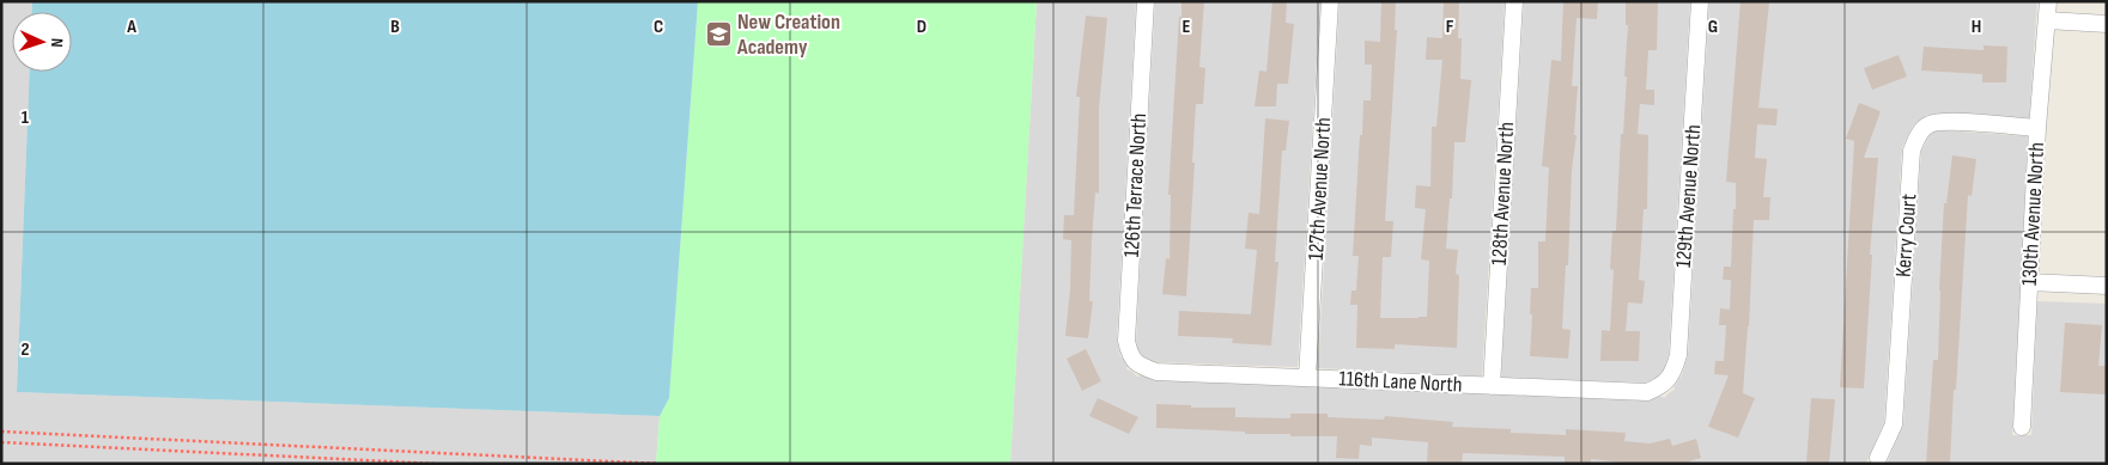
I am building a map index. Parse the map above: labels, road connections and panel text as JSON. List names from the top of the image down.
{
  "streets": {
    "street": [
      "126th Terrace North",
      "127th Avenue North",
      "128th Avenue North",
      "129th Avenue North",
      "130th Avenue North",
      "Kerry Court",
      "116th Lane North"
    ]
  },
  "crossings": [
    ["126th Terrace North", "116th Lane North"],
    ["127th Avenue North", "116th Lane North"],
    ["128th Avenue North", "116th Lane North"],
    ["129th Avenue North", "116th Lane North"],
    ["130th Avenue North", "Kerry Court"]
  ],
  "places": {
    "school or university": ["New Creation Academy"]
  },
  "north": "right",
  "grid": {
    "columns": [
      "A",
      "B",
      "C",
      "D",
      "E",
      "F",
      "G",
      "H"
    ],
    "rows": ["1", "2"]
  }
}
